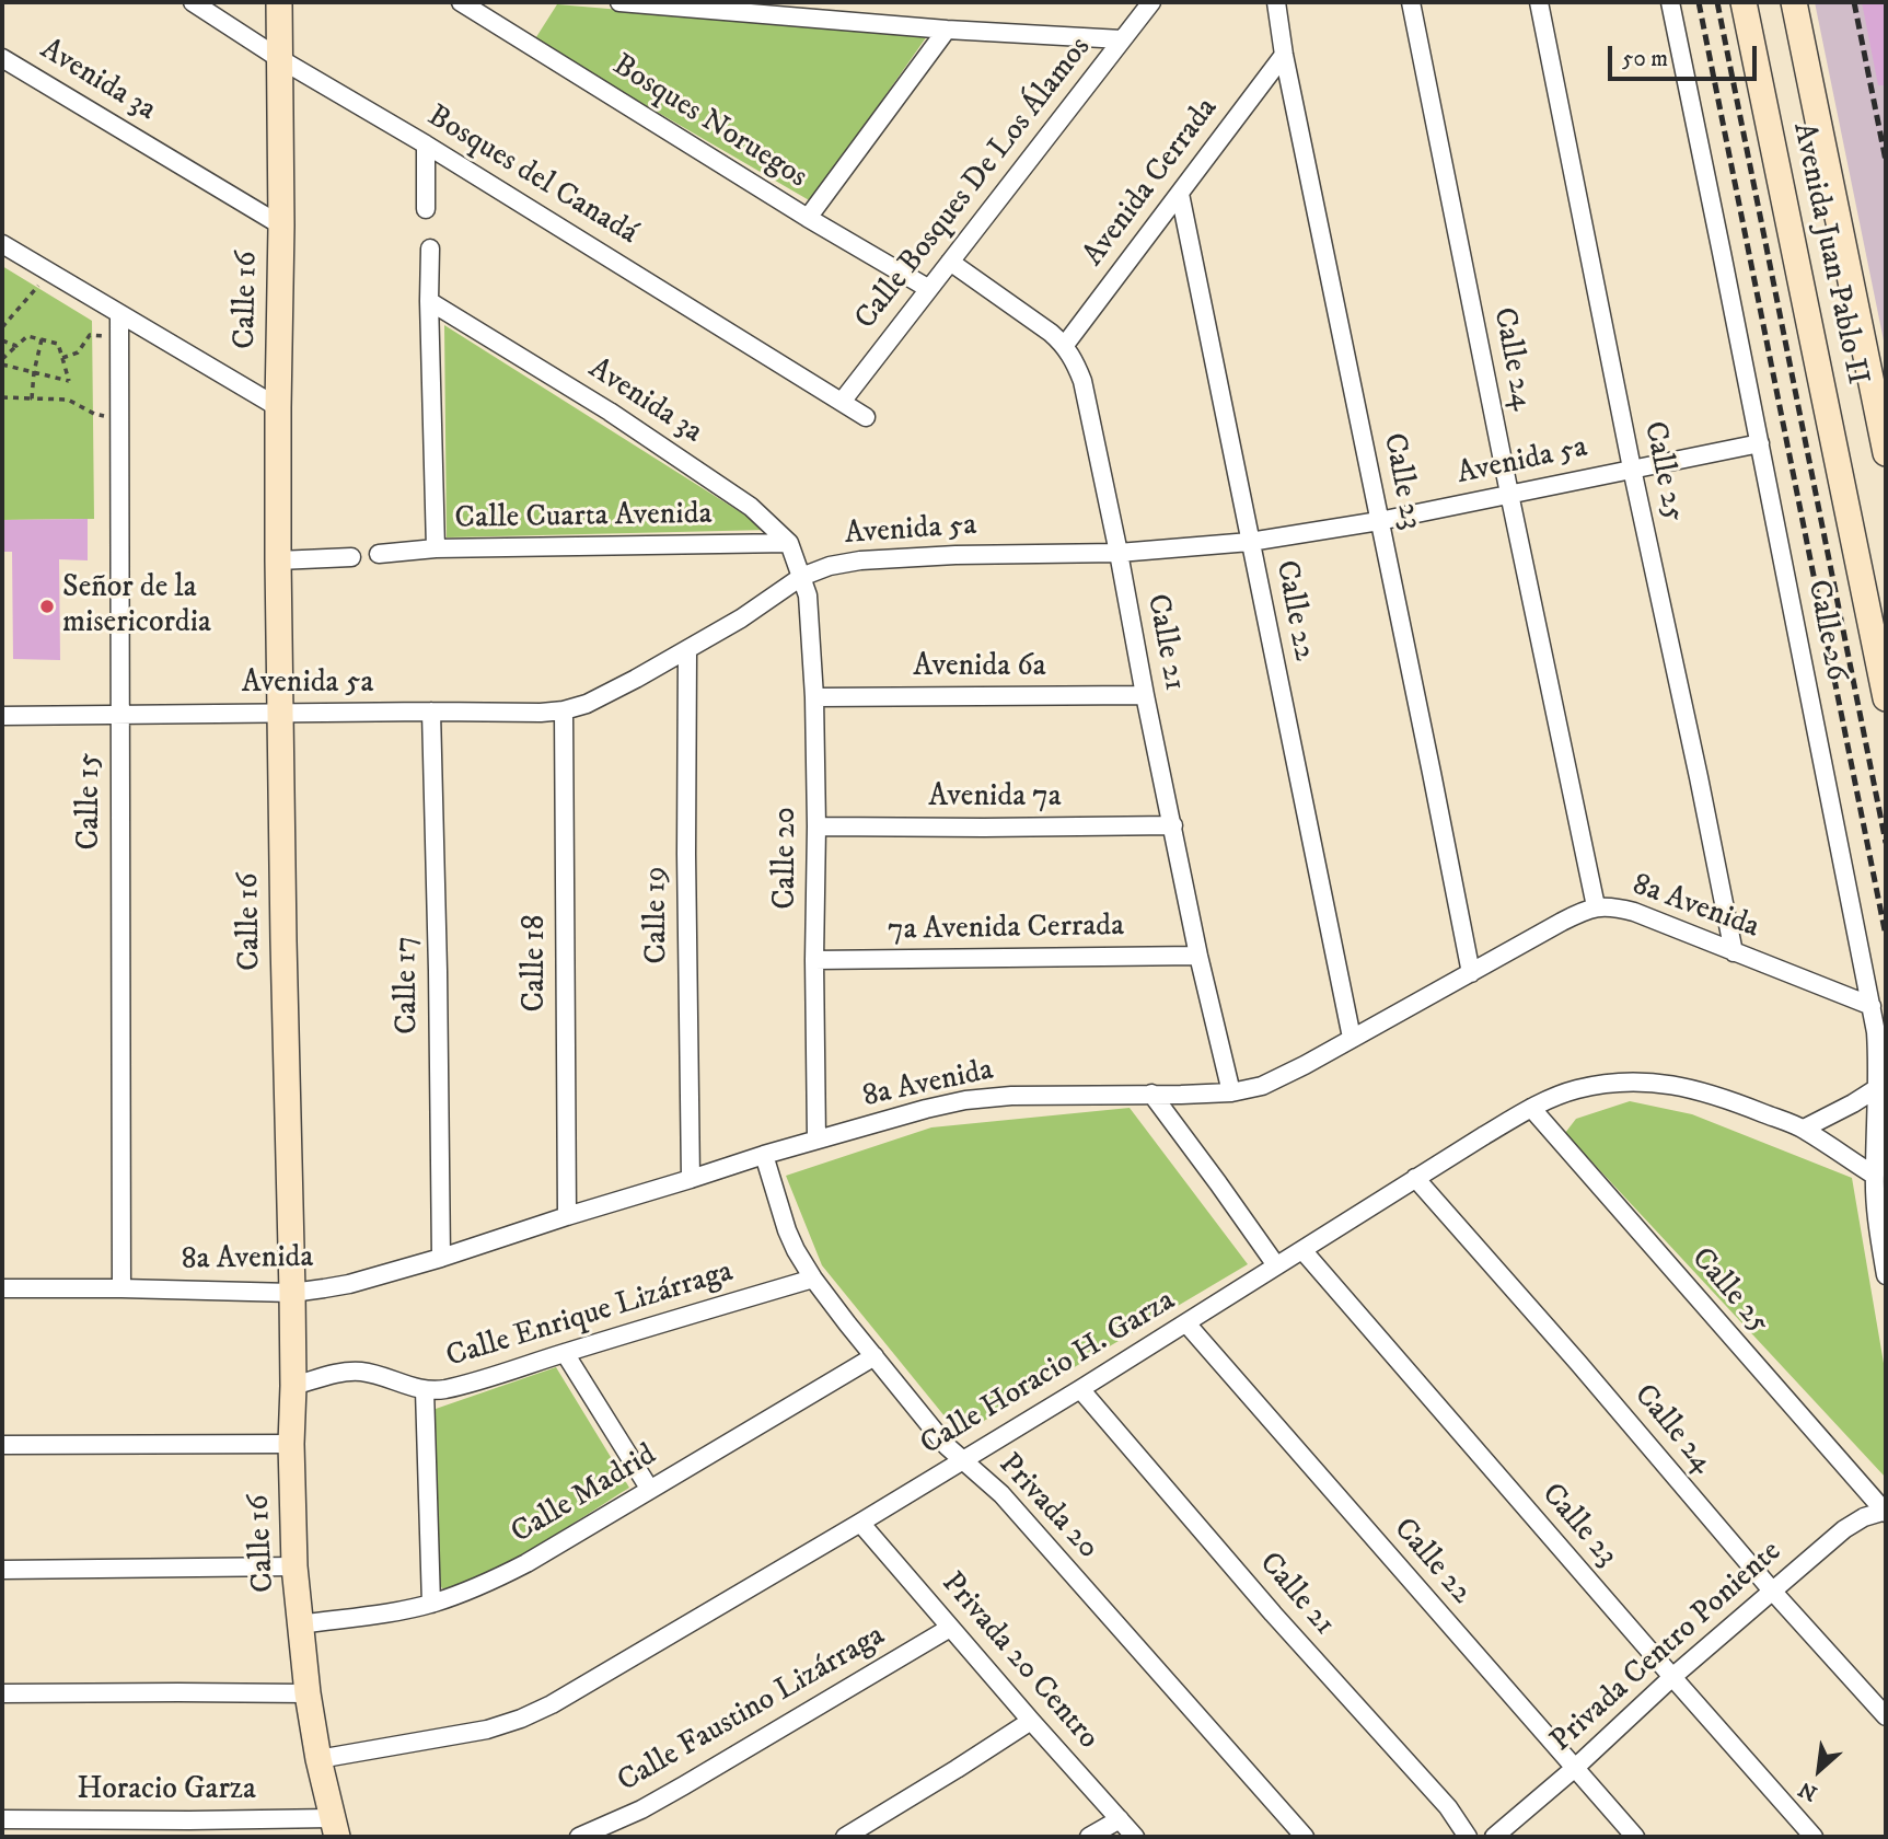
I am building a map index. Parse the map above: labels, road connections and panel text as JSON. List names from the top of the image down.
{
  "streets": {
    "street": [
      "Avenida 3a",
      "Bosques Noruegos",
      "Bosques del Canadá",
      "Avenida Cerrada",
      "Calle Bosques De Los Álamos",
      "Avenida Juan Pablo II",
      "Calle 16",
      "Calle 24",
      "Avenida 5a",
      "Calle 25",
      "Calle 23",
      "Calle Cuarta Avenida",
      "Calle 22",
      "Calle 26",
      "Calle 21",
      "Avenida 6a",
      "Avenida 7a",
      "Calle 15",
      "Calle 20",
      "8a Avenida",
      "Calle 19",
      "7a Avenida Cerrada",
      "Calle 18",
      "Calle 17",
      "Calle Enrique Lizárraga",
      "Calle Horacio H. Garza",
      "Calle Madrid",
      "Privada 20",
      "Privada Centro Poniente",
      "Privada 20 Centro",
      "Calle Faustino Lizárraga",
      "Horacio Garza"
    ]
  },
  "crossings": [
    ["Avenida 3a", "Calle 16"],
    ["Avenida 3a", "Avenida 5a"],
    ["Avenida 3a", "Calle Cuarta Avenida"],
    ["Avenida 3a", "Calle 20"],
    ["Bosques Noruegos", "Calle Bosques De Los Álamos"],
    ["Bosques del Canadá", "Calle Bosques De Los Álamos"],
    ["Bosques del Canadá", "Calle 16"],
    ["Avenida Cerrada", "Calle 23"],
    ["Avenida Cerrada", "Calle 22"],
    ["Avenida Cerrada", "Calle 21"],
    ["Calle Bosques De Los Álamos", "Calle 21"],
    ["Calle 16", "Avenida 5a"],
    ["Calle 16", "8a Avenida"],
    ["Calle 16", "Calle Enrique Lizárraga"],
    ["Calle 16", "Calle Horacio H. Garza"],
    ["Calle 16", "Calle Madrid"],
    ["Calle 16", "Horacio Garza"],
    ["Calle 24", "Avenida 5a"],
    ["Calle 24", "8a Avenida"],
    ["Calle 24", "Calle Horacio H. Garza"],
    ["Calle 24", "Privada Centro Poniente"],
    ["Avenida 5a", "Calle 25"],
    ["Avenida 5a", "Calle 23"],
    ["Avenida 5a", "Calle 22"],
    ["Avenida 5a", "Calle 26"],
    ["Avenida 5a", "Calle 21"],
    ["Avenida 5a", "Calle 15"],
    ["Avenida 5a", "Calle 20"],
    ["Avenida 5a", "Calle 19"],
    ["Avenida 5a", "Calle 18"],
    ["Avenida 5a", "Calle 17"],
    ["Calle 25", "8a Avenida"],
    ["Calle 25", "Calle Horacio H. Garza"],
    ["Calle 25", "Privada Centro Poniente"],
    ["Calle 23", "8a Avenida"],
    ["Calle 23", "Calle Horacio H. Garza"],
    ["Calle 23", "Privada Centro Poniente"],
    ["Calle 22", "8a Avenida"],
    ["Calle 22", "Calle Horacio H. Garza"],
    ["Calle 22", "Privada Centro Poniente"],
    ["Calle 26", "8a Avenida"],
    ["Calle 26", "Calle Horacio H. Garza"],
    ["Calle 21", "Avenida 6a"],
    ["Calle 21", "Avenida 7a"],
    ["Calle 21", "8a Avenida"],
    ["Calle 21", "7a Avenida Cerrada"],
    ["Calle 21", "Calle Horacio H. Garza"],
    ["Avenida 6a", "Calle 20"],
    ["Avenida 7a", "Calle 20"],
    ["Calle 15", "8a Avenida"],
    ["Calle 20", "8a Avenida"],
    ["Calle 20", "7a Avenida Cerrada"],
    ["8a Avenida", "Calle 19"],
    ["8a Avenida", "Calle 18"],
    ["8a Avenida", "Calle 17"],
    ["8a Avenida", "Privada 20"],
    ["Calle Enrique Lizárraga", "Privada 20"],
    ["Calle Horacio H. Garza", "Privada 20"],
    ["Calle Horacio H. Garza", "Privada 20 Centro"],
    ["Calle Madrid", "Privada 20"],
    ["Privada 20 Centro", "Calle Faustino Lizárraga"]
  ],
  "places": ["Señor de la misericordia"],
  "scale_bar": "50 m",
  "north": "bottom left"
}
